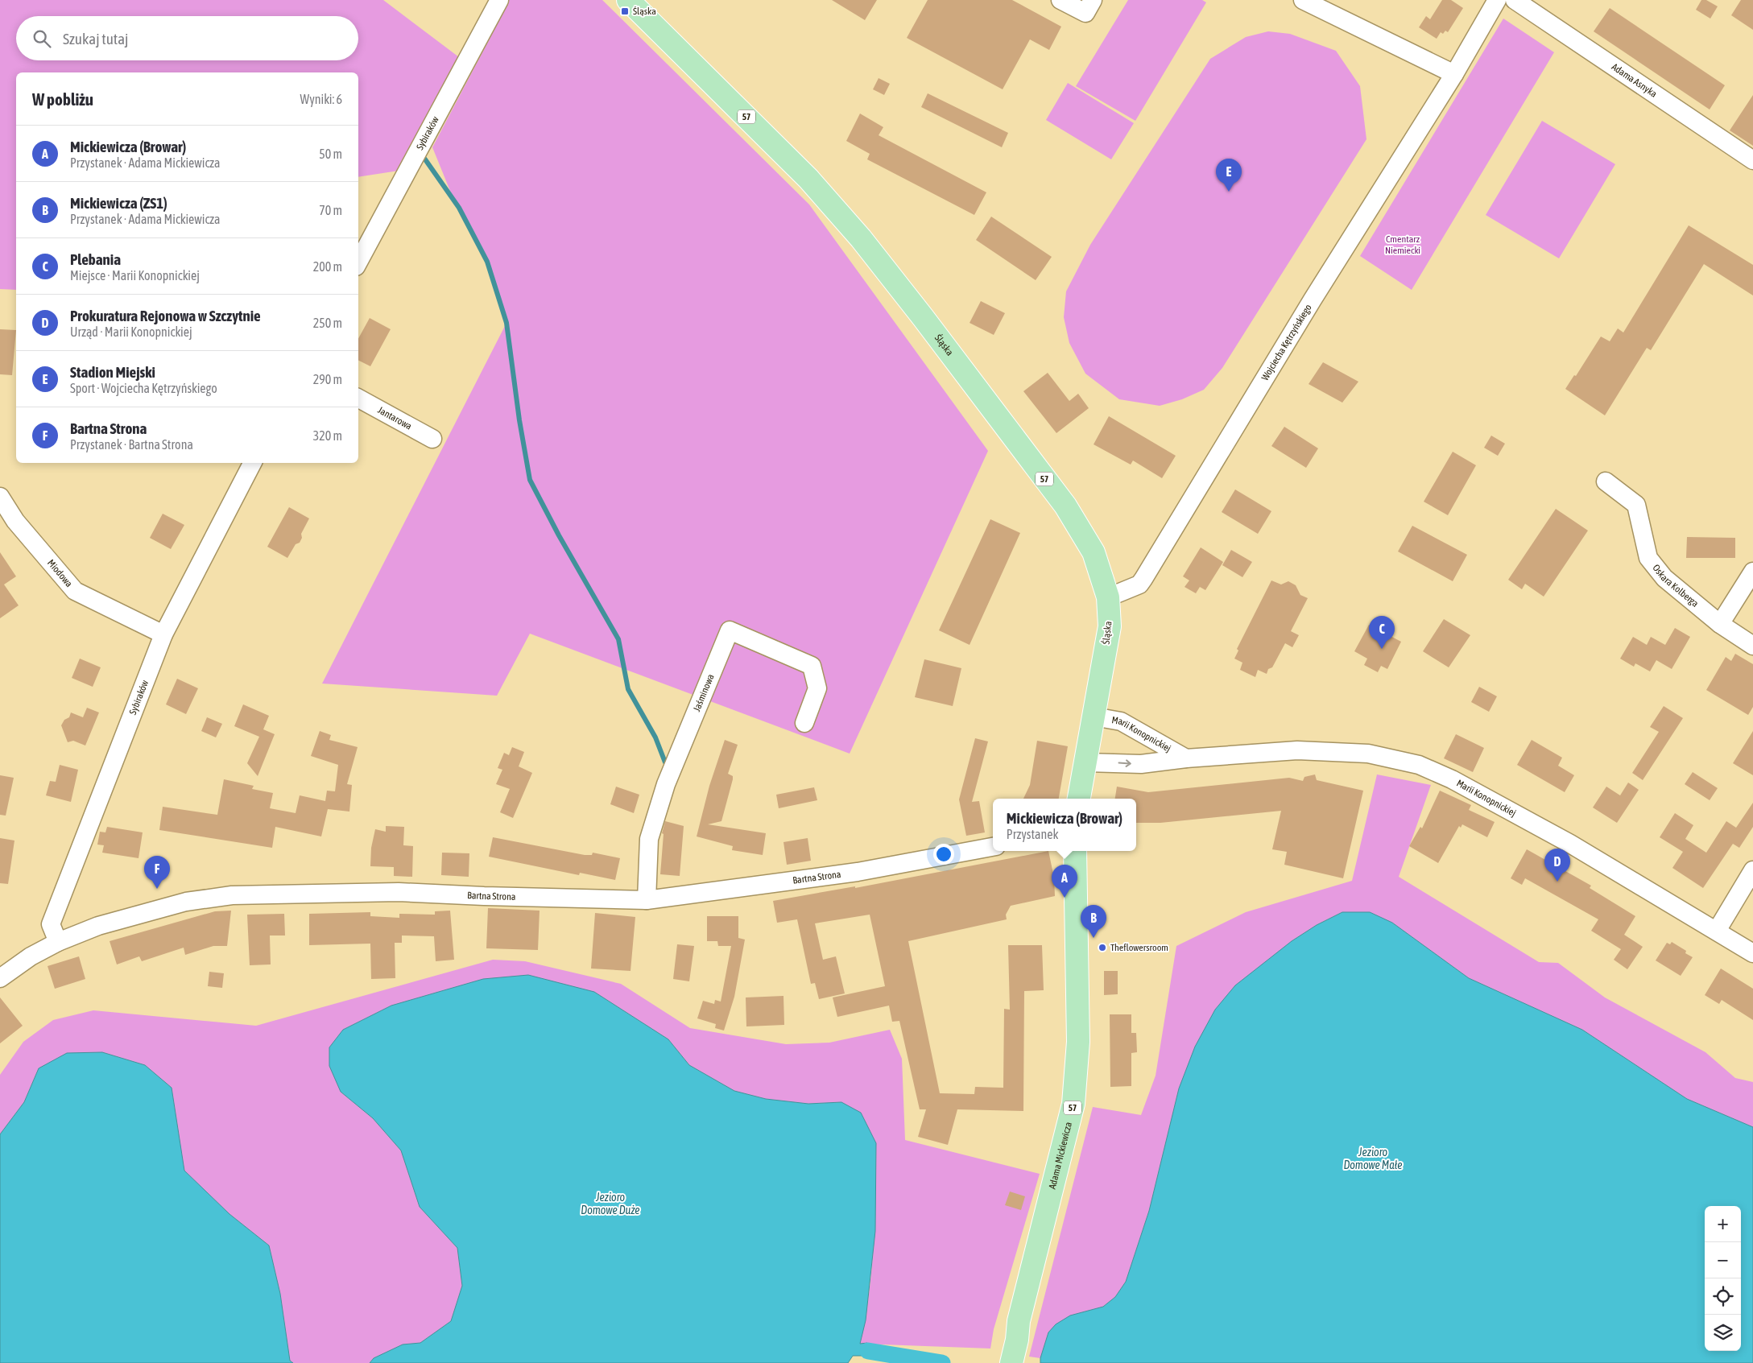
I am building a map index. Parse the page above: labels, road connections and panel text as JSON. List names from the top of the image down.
{
  "streets": {
    "main road": ["57", "Śląska", "Adama Mickiewicza"],
    "street": [
      "Adama Asnyka",
      "Sybiraków",
      "Wojciecha Kętrzyńskiego",
      "Jantarowa",
      "Miodowa",
      "Oskara Kolberga",
      "Jaśminowa",
      "Marii Konopnickiej",
      "Bartna Strona"
    ]
  },
  "crossings": [
    ["57", "Śląska"],
    ["57", "Marii Konopnickiej"],
    ["Sybiraków", "Miodowa"],
    ["Sybiraków", "Bartna Strona"],
    ["Wojciecha Kętrzyńskiego", "Śląska"],
    ["Śląska", "Marii Konopnickiej"],
    ["Jaśminowa", "Bartna Strona"]
  ],
  "water": ["Jezioro Domowe Małe", "Jezioro Domowe Duże"],
  "parks": ["Cmentarz Niemiecki"],
  "places": {
    "transit": ["Śląska"],
    "other": ["Theflowersroom"]
  },
  "page": {
    "search": "Szukaj tutaj",
    "heading": ["W pobliżu", "Wyniki: 6"],
    "list": [
      {
        "mark": "A",
        "name": "Mickiewicza (Browar)",
        "note": "Przystanek · Adama Mickiewicza",
        "value": "50 m"
      },
      {
        "mark": "B",
        "name": "Mickiewicza (ZS1)",
        "note": "Przystanek · Adama Mickiewicza",
        "value": "70 m"
      },
      {
        "mark": "C",
        "name": "Plebania",
        "note": "Miejsce · Marii Konopnickiej",
        "value": "200 m"
      },
      {
        "mark": "D",
        "name": "Prokuratura Rejonowa w Szczytnie",
        "note": "Urząd · Marii Konopnickiej",
        "value": "250 m"
      },
      {
        "mark": "E",
        "name": "Stadion Miejski",
        "note": "Sport · Wojciecha Kętrzyńskiego",
        "value": "290 m"
      },
      {
        "mark": "F",
        "name": "Bartna Strona",
        "note": "Przystanek · Bartna Strona",
        "value": "320 m"
      }
    ],
    "pins": [
      "E",
      "C",
      "D",
      "F",
      "A",
      "B"
    ],
    "popup": ["Mickiewicza (Browar)", "Przystanek"],
    "map_buttons": ["+", "−"]
  }
}
